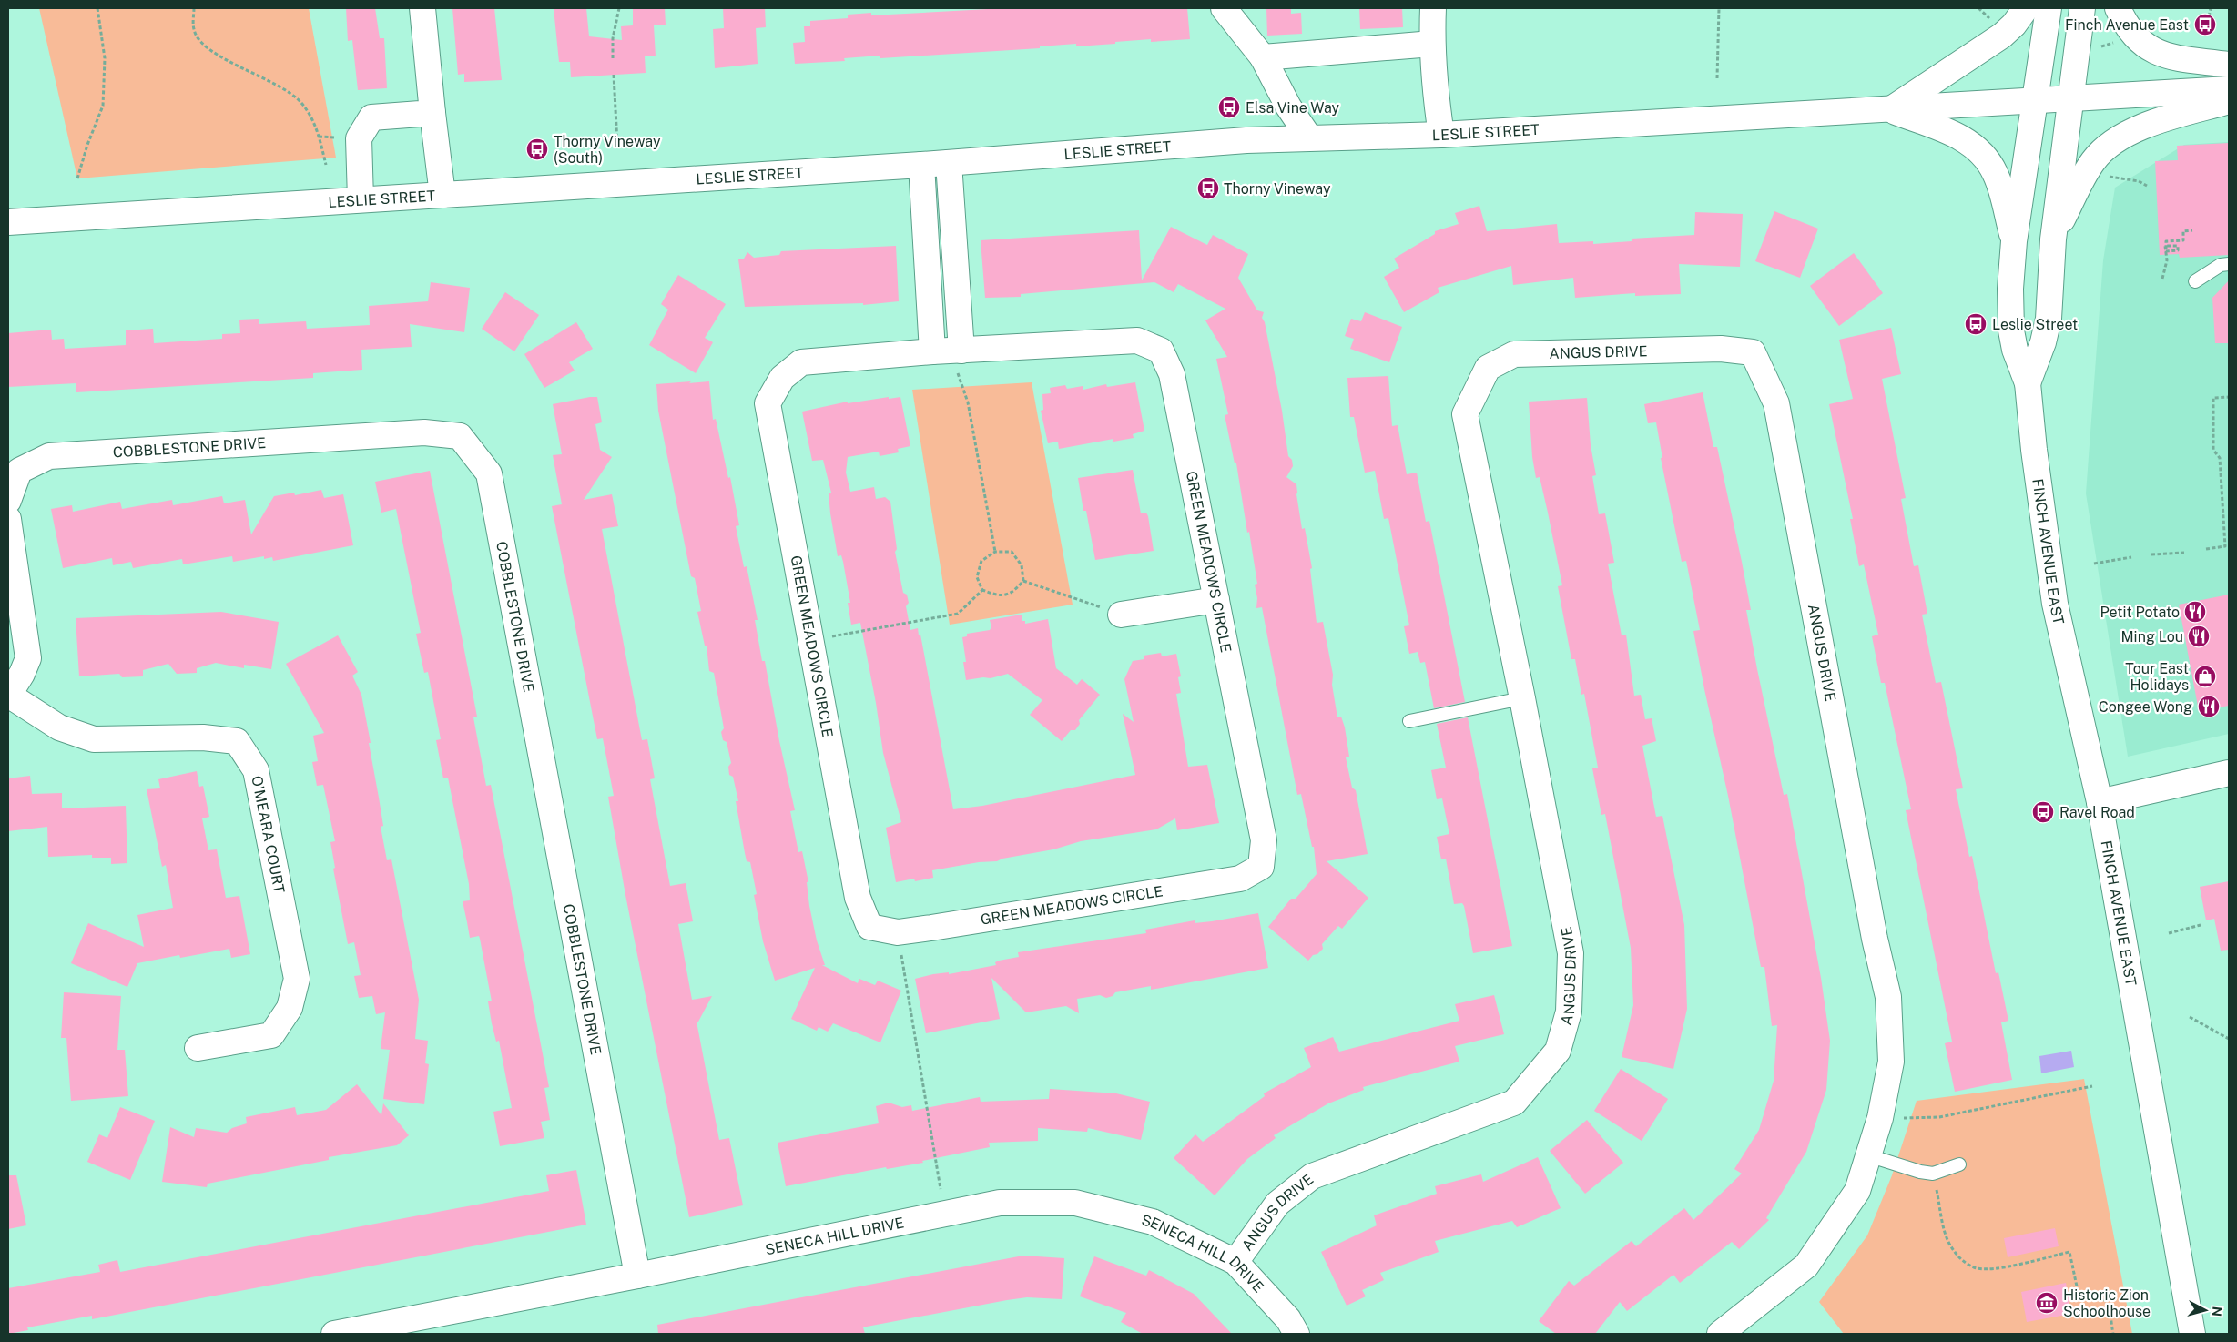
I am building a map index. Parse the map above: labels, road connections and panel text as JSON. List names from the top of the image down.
{
  "streets": {
    "street": [
      "LESLIE STREET",
      "ANGUS DRIVE",
      "COBBLESTONE DRIVE",
      "FINCH AVENUE EAST",
      "GREEN MEADOWS CIRCLE",
      "O'MEARA COURT",
      "SENECA HILL DRIVE"
    ]
  },
  "crossings": [
    ["LESLIE STREET", "FINCH AVENUE EAST"],
    ["ANGUS DRIVE", "SENECA HILL DRIVE"],
    ["COBBLESTONE DRIVE", "SENECA HILL DRIVE"]
  ],
  "places": {
    "bus stop": [
      "Finch Avenue East",
      "Elsa Vine Way",
      "Thorny Vineway (South)",
      "Thorny Vineway",
      "Leslie Street",
      "Ravel Road"
    ],
    "restaurant": ["Petit Potato", "Ming Lou", "Congee Wong"],
    "shop": ["Tour East Holidays"],
    "museum": ["Historic Zion Schoolhouse"]
  },
  "north": "right"
}
